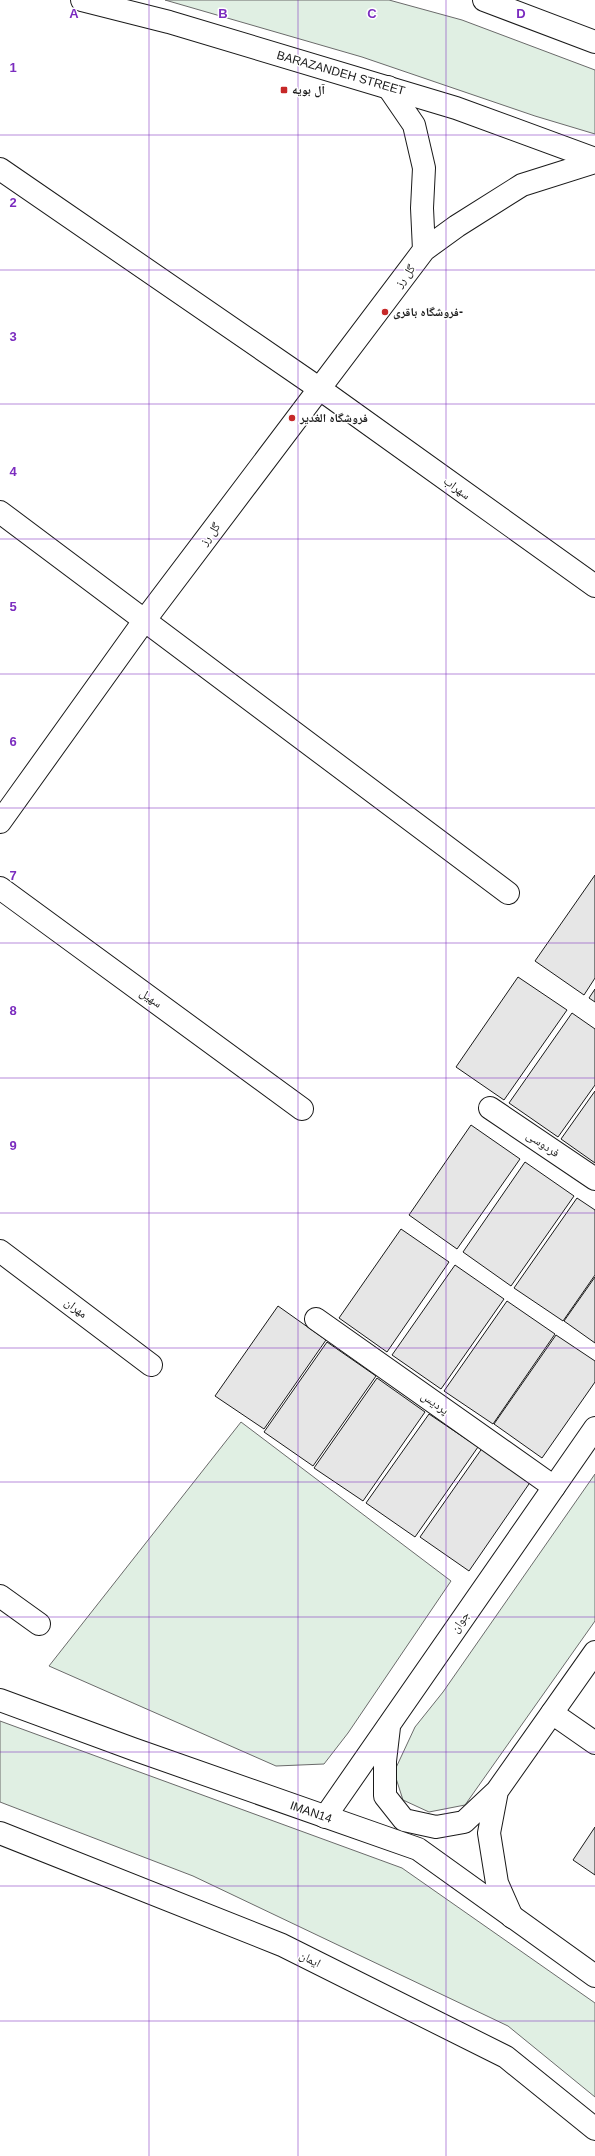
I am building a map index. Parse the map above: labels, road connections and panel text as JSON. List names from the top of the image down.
{
  "streets": {
    "street": [
      "BARAZANDEH STREET",
      "گل رز",
      "سهراب",
      "سهیل",
      "فردوسی",
      "مهران",
      "پردیس",
      "جوان",
      "IMAN14",
      "ایمان"
    ]
  },
  "crossings": [
    ["BARAZANDEH STREET", "گل رز"],
    ["گل رز", "سهراب"],
    ["پردیس", "جوان"],
    ["جوان", "IMAN14"]
  ],
  "places": {
    "transit": ["آل بویه"],
    "other": ["فروشگاه باقری-", "فروشگاه الغدیر"]
  },
  "grid": {
    "columns": [
      "A",
      "B",
      "C",
      "D"
    ],
    "rows": [
      "1",
      "2",
      "3",
      "4",
      "5",
      "6",
      "7",
      "8",
      "9"
    ]
  }
}
